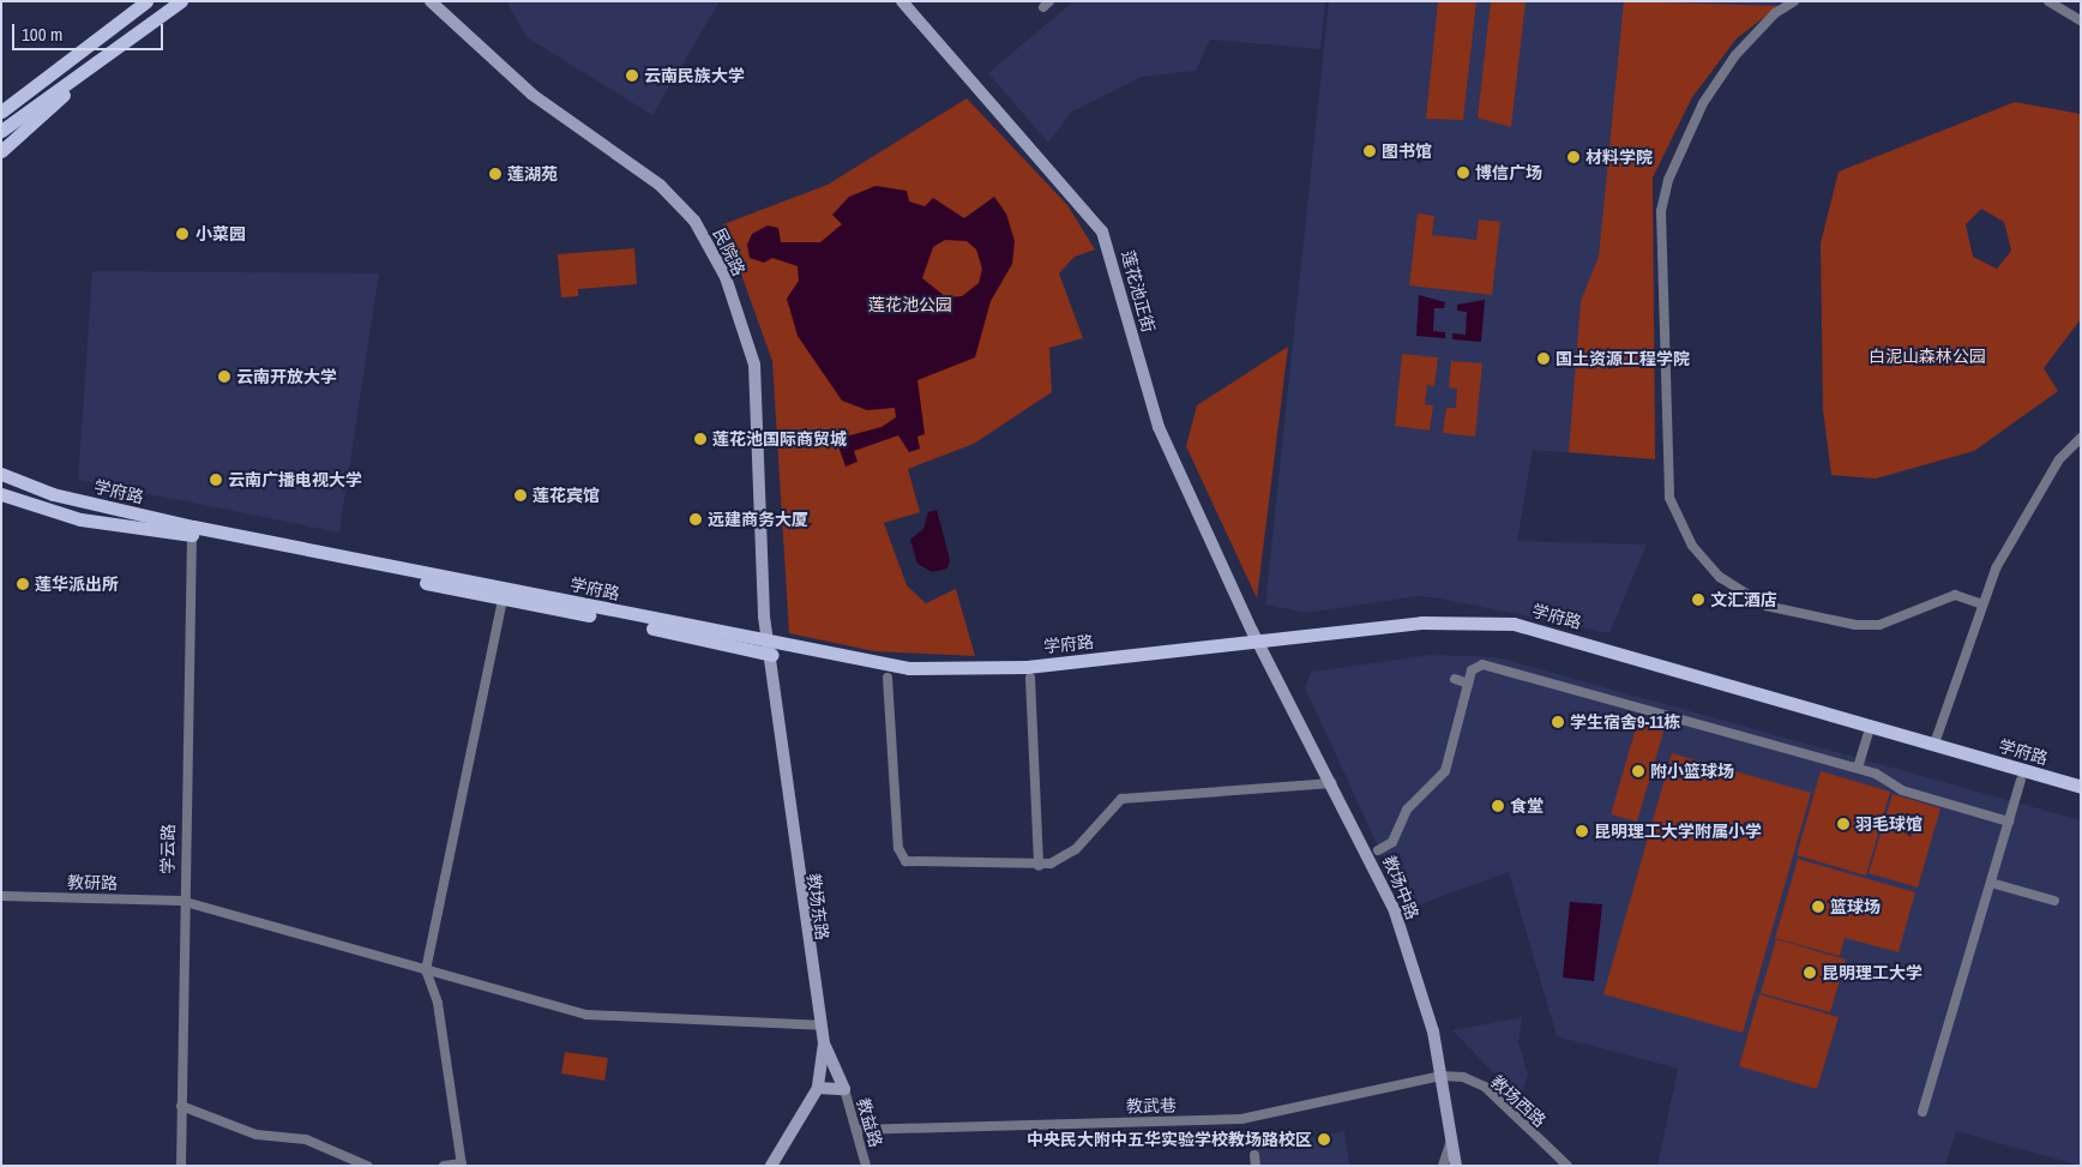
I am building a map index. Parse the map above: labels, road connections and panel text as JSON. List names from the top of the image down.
{
  "streets": {
    "main road": [
      "民院路",
      "莲花池正街",
      "学府路",
      "教场中路",
      "教场东路"
    ],
    "street": [
      "学云路",
      "教研路",
      "教场西路",
      "教武巷",
      "教益路"
    ]
  },
  "crossings": [
    ["民院路", "学府路"],
    ["民院路", "教场东路"],
    ["莲花池正街", "学府路"],
    ["莲花池正街", "教场中路"],
    ["学府路", "学云路"],
    ["学府路", "教场中路"],
    ["学府路", "教场东路"],
    ["学云路", "教研路"],
    ["教研路", "教场东路"],
    ["教场中路", "教场西路"],
    ["教场中路", "教武巷"],
    ["教场西路", "教武巷"],
    ["教武巷", "教益路"]
  ],
  "parks": ["莲花池公园", "白泥山森林公园"],
  "places": [
    "云南民族大学",
    "图书馆",
    "材料学院",
    "博信广场",
    "莲湖苑",
    "小菜园",
    "国土资源工程学院",
    "云南开放大学",
    "莲花池国际商贸城",
    "云南广播电视大学",
    "莲花宾馆",
    "远建商务大厦",
    "莲华派出所",
    "文汇酒店",
    "学生宿舍9-11栋",
    "附小篮球场",
    "食堂",
    "羽毛球馆",
    "昆明理工大学附属小学",
    "篮球场",
    "昆明理工大学",
    "中央民大附中五华实验学校教场路校区"
  ],
  "scale_bar": "100 m"
}
